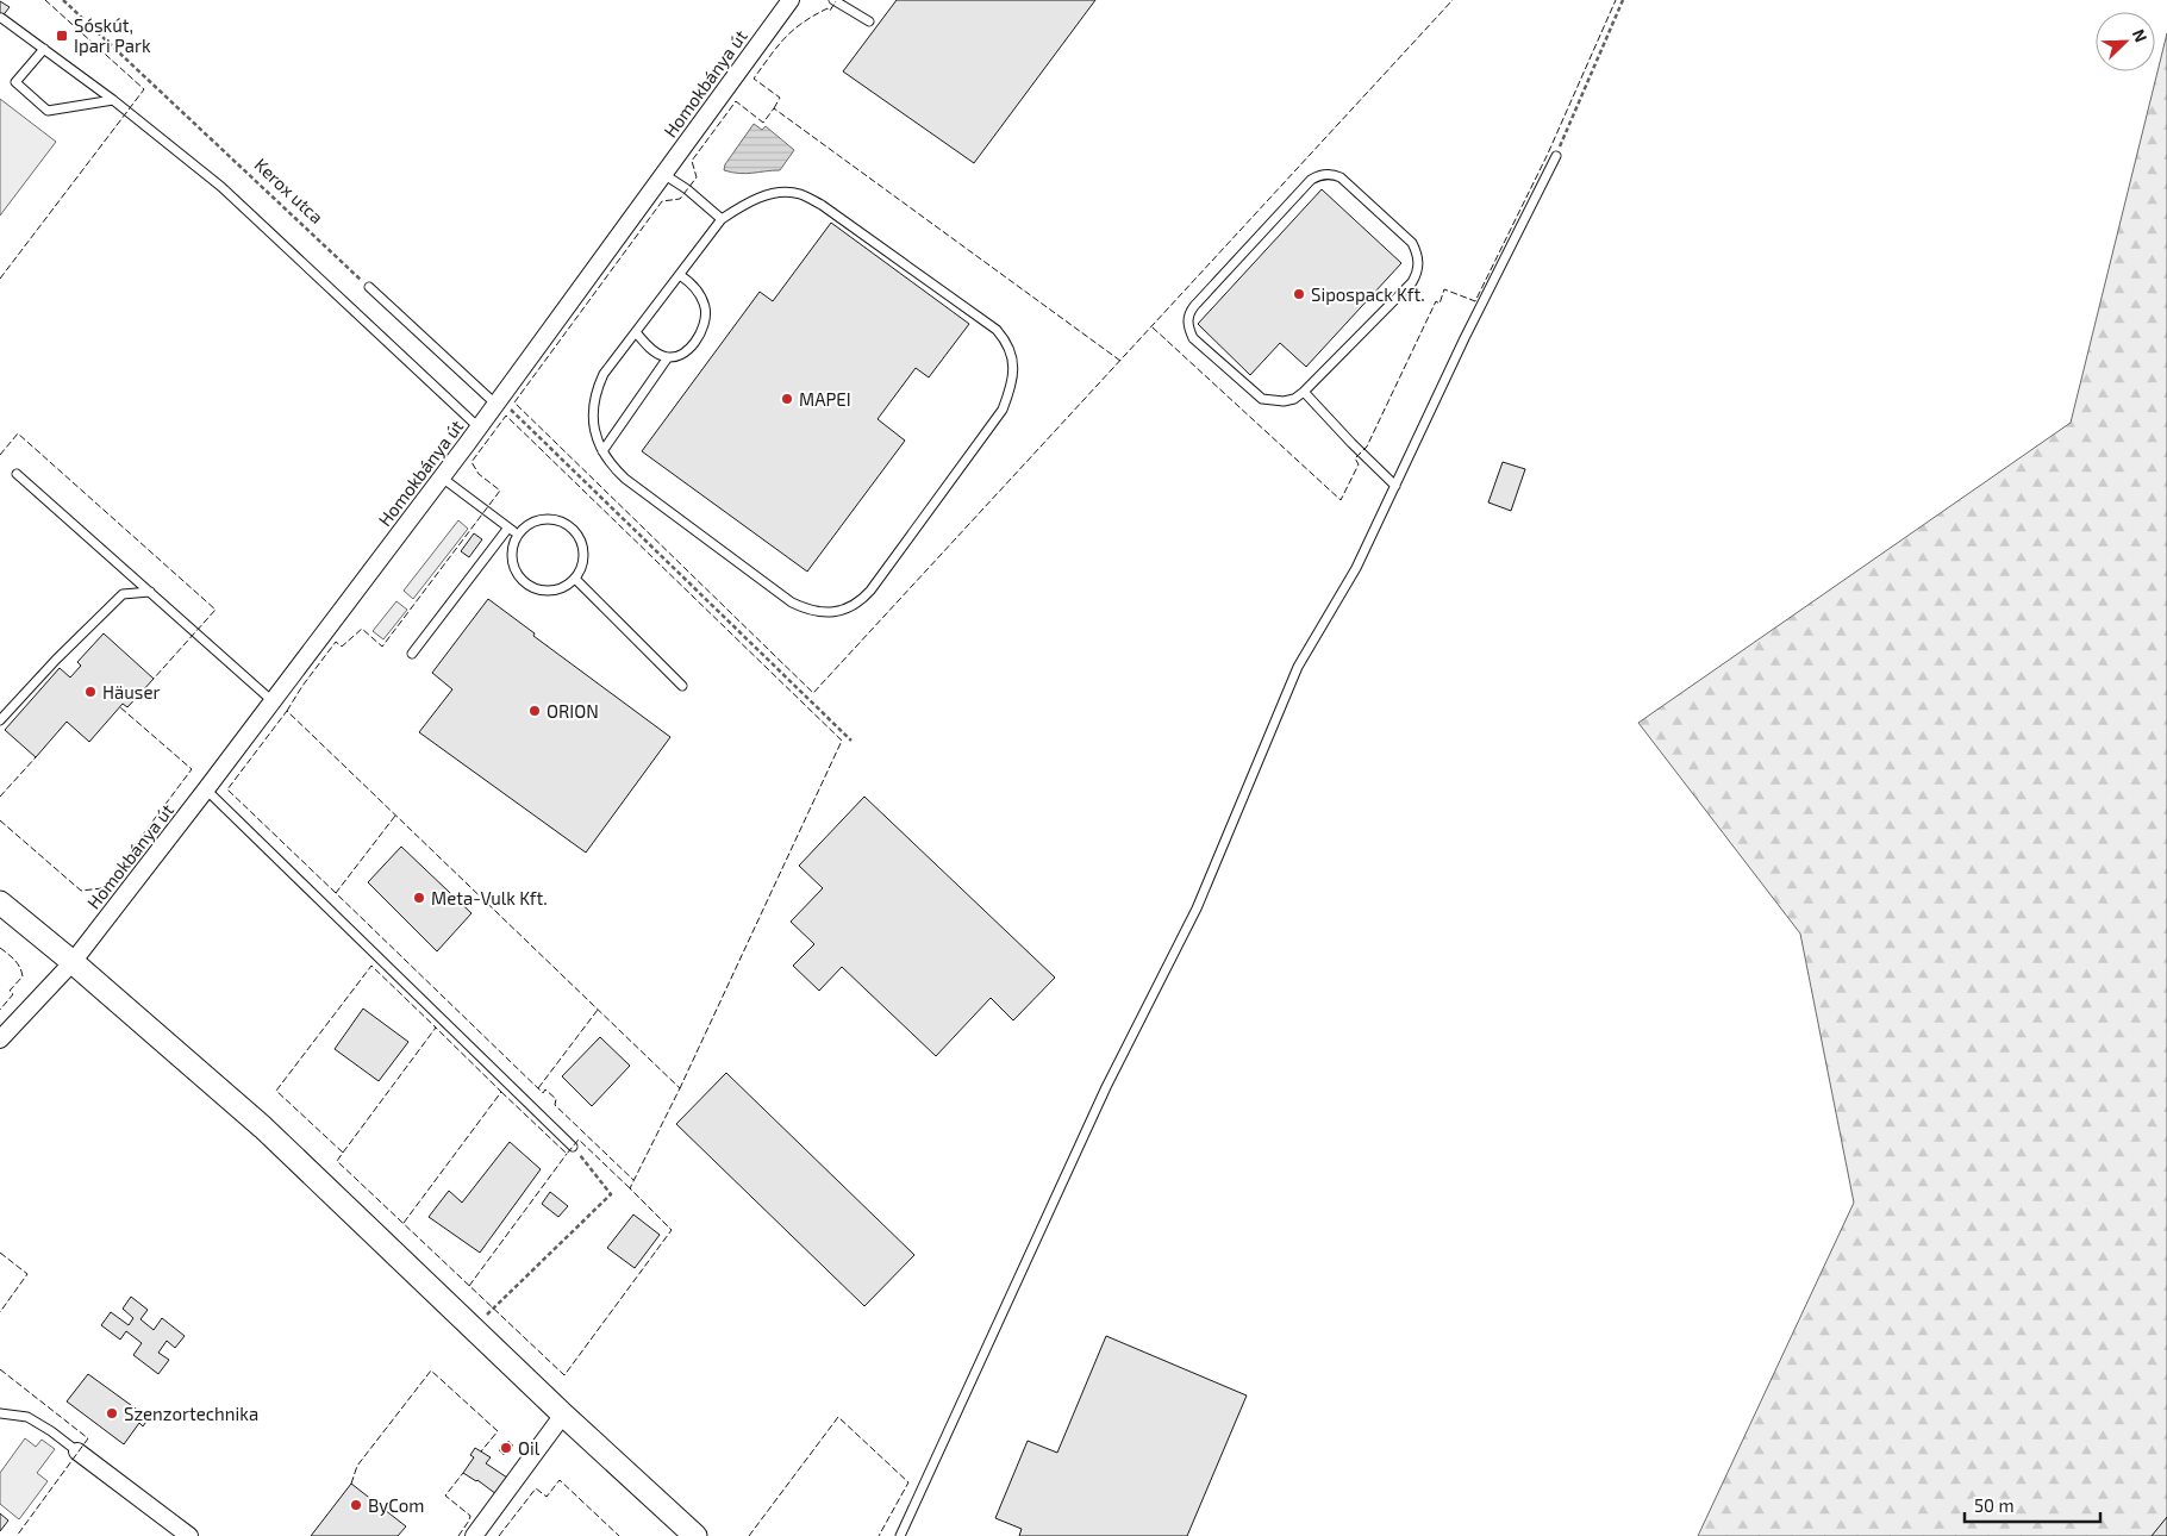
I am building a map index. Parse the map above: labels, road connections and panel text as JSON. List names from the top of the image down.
{
  "streets": {
    "street": ["Homokbánya út"],
    "path": ["Kerox utca"]
  },
  "places": {
    "transit": ["Sóskút, Ipari Park"],
    "other": [
      "Sipospack Kft.",
      "MAPEI",
      "Häuser",
      "ORION",
      "Meta-Vulk Kft.",
      "Szenzortechnika",
      "Oil",
      "ByCom"
    ]
  },
  "scale_bar": "50 m",
  "north": "top right"
}
